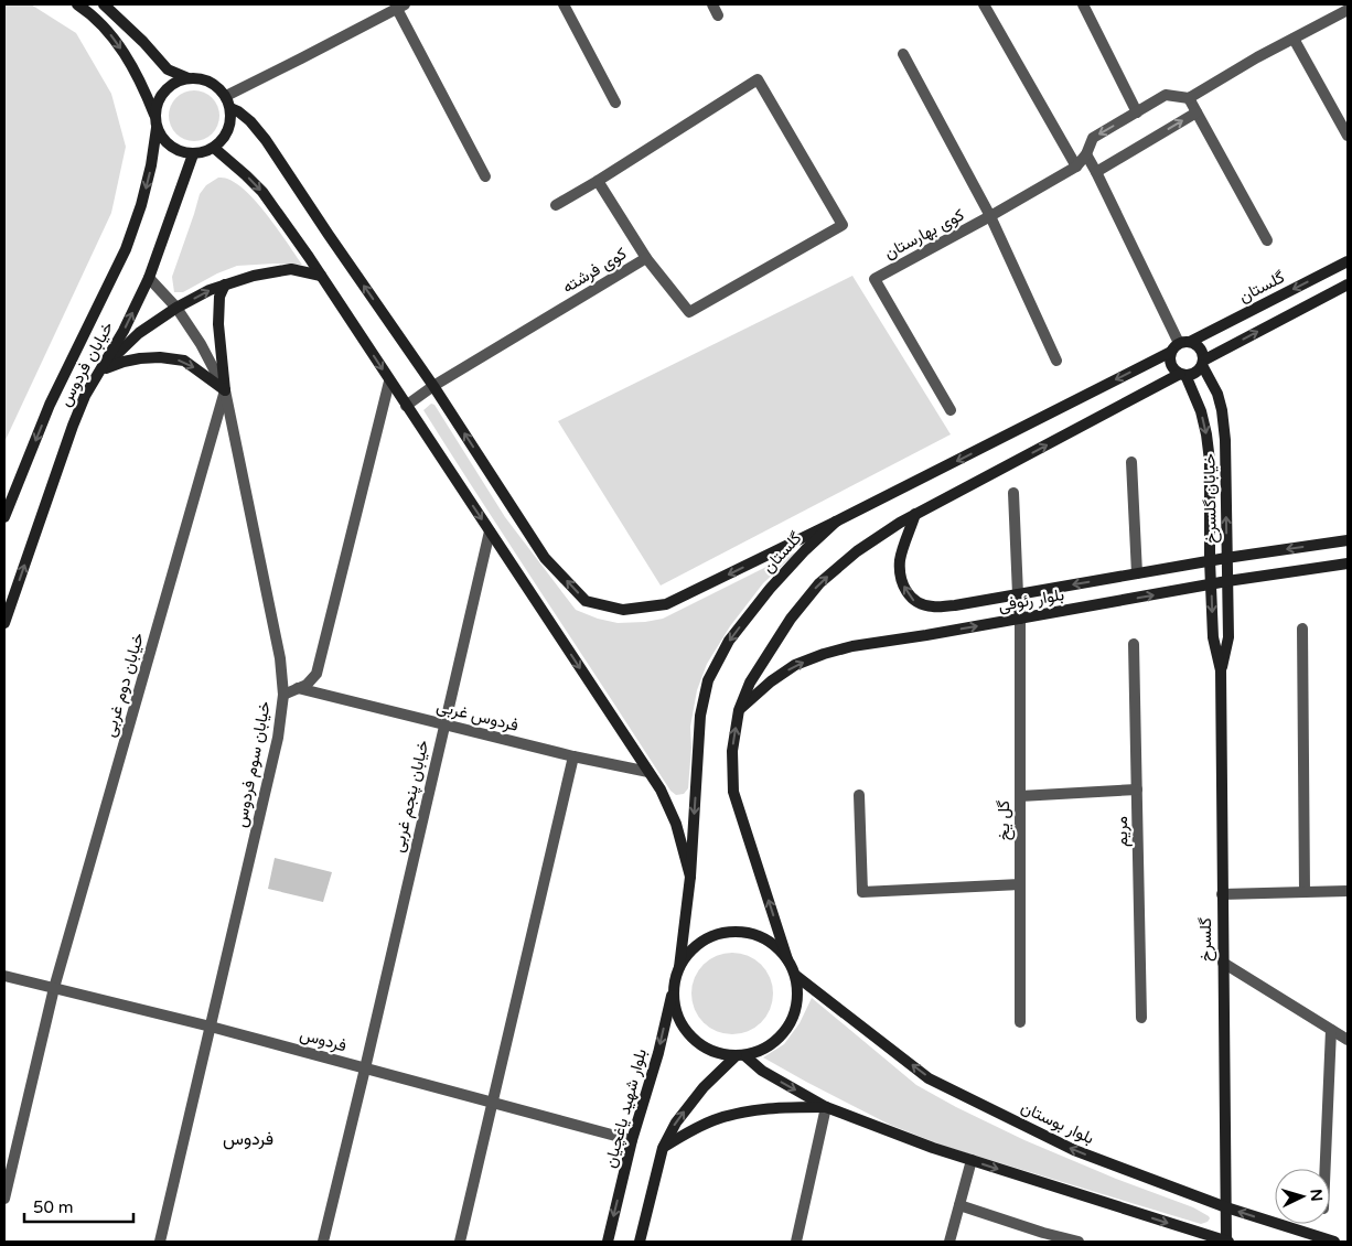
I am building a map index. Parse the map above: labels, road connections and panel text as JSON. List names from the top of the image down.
{
  "streets": {
    "main road": [
      "گلستان",
      "خیابان فردوس",
      "خیابان گلسرخ",
      "بلوار رئوفی",
      "گلسرخ",
      "بلوار شهید یاغچیان",
      "بلوار بوستان"
    ],
    "street": [
      "کوی بهارستان",
      "کوی فرشته",
      "خیابان دوم غربی",
      "فردوس غربی",
      "خیابان سوم فردوس",
      "خیابان پنجم غربی",
      "گل یخ",
      "مریم",
      "فردوس"
    ]
  },
  "crossings": [
    ["گلستان", "خیابان گلسرخ"],
    ["گلستان", "بلوار شهید یاغچیان"],
    ["گلستان", "بلوار بوستان"],
    ["خیابان فردوس", "خیابان سوم فردوس"],
    ["خیابان گلسرخ", "بلوار رئوفی"],
    ["خیابان گلسرخ", "گلسرخ"],
    ["بلوار رئوفی", "گل یخ"],
    ["خیابان دوم غربی", "خیابان سوم فردوس"],
    ["خیابان دوم غربی", "فردوس"],
    ["فردوس غربی", "خیابان پنجم غربی"],
    ["خیابان سوم فردوس", "فردوس"],
    ["خیابان پنجم غربی", "فردوس"],
    ["گلسرخ", "بلوار بوستان"],
    ["فردوس", "بلوار شهید یاغچیان"],
    ["بلوار شهید یاغچیان", "بلوار بوستان"]
  ],
  "districts": ["فردوس"],
  "scale_bar": "50 m",
  "north": "right"
}
